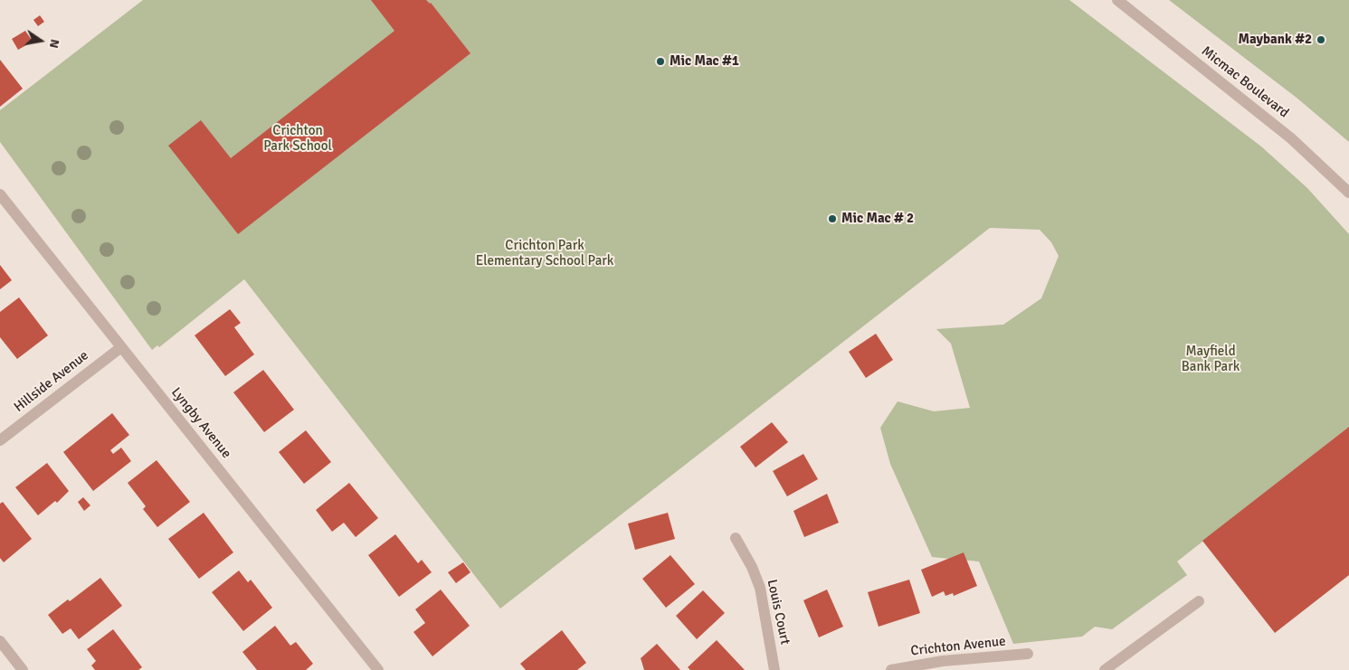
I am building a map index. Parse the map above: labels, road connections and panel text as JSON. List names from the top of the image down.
{
  "streets": {
    "street": [
      "Micmac Boulevard",
      "Hillside Avenue",
      "Lyngby Avenue",
      "Louis Court",
      "Crichton Avenue"
    ]
  },
  "crossings": [
    ["Hillside Avenue", "Lyngby Avenue"]
  ],
  "parks": ["Crichton Park School", "Crichton Park Elementary School Park", "Mayfield Bank Park"],
  "places": ["Maybank #2", "Mic Mac #1", "Mic Mac # 2"],
  "north": "right"
}
